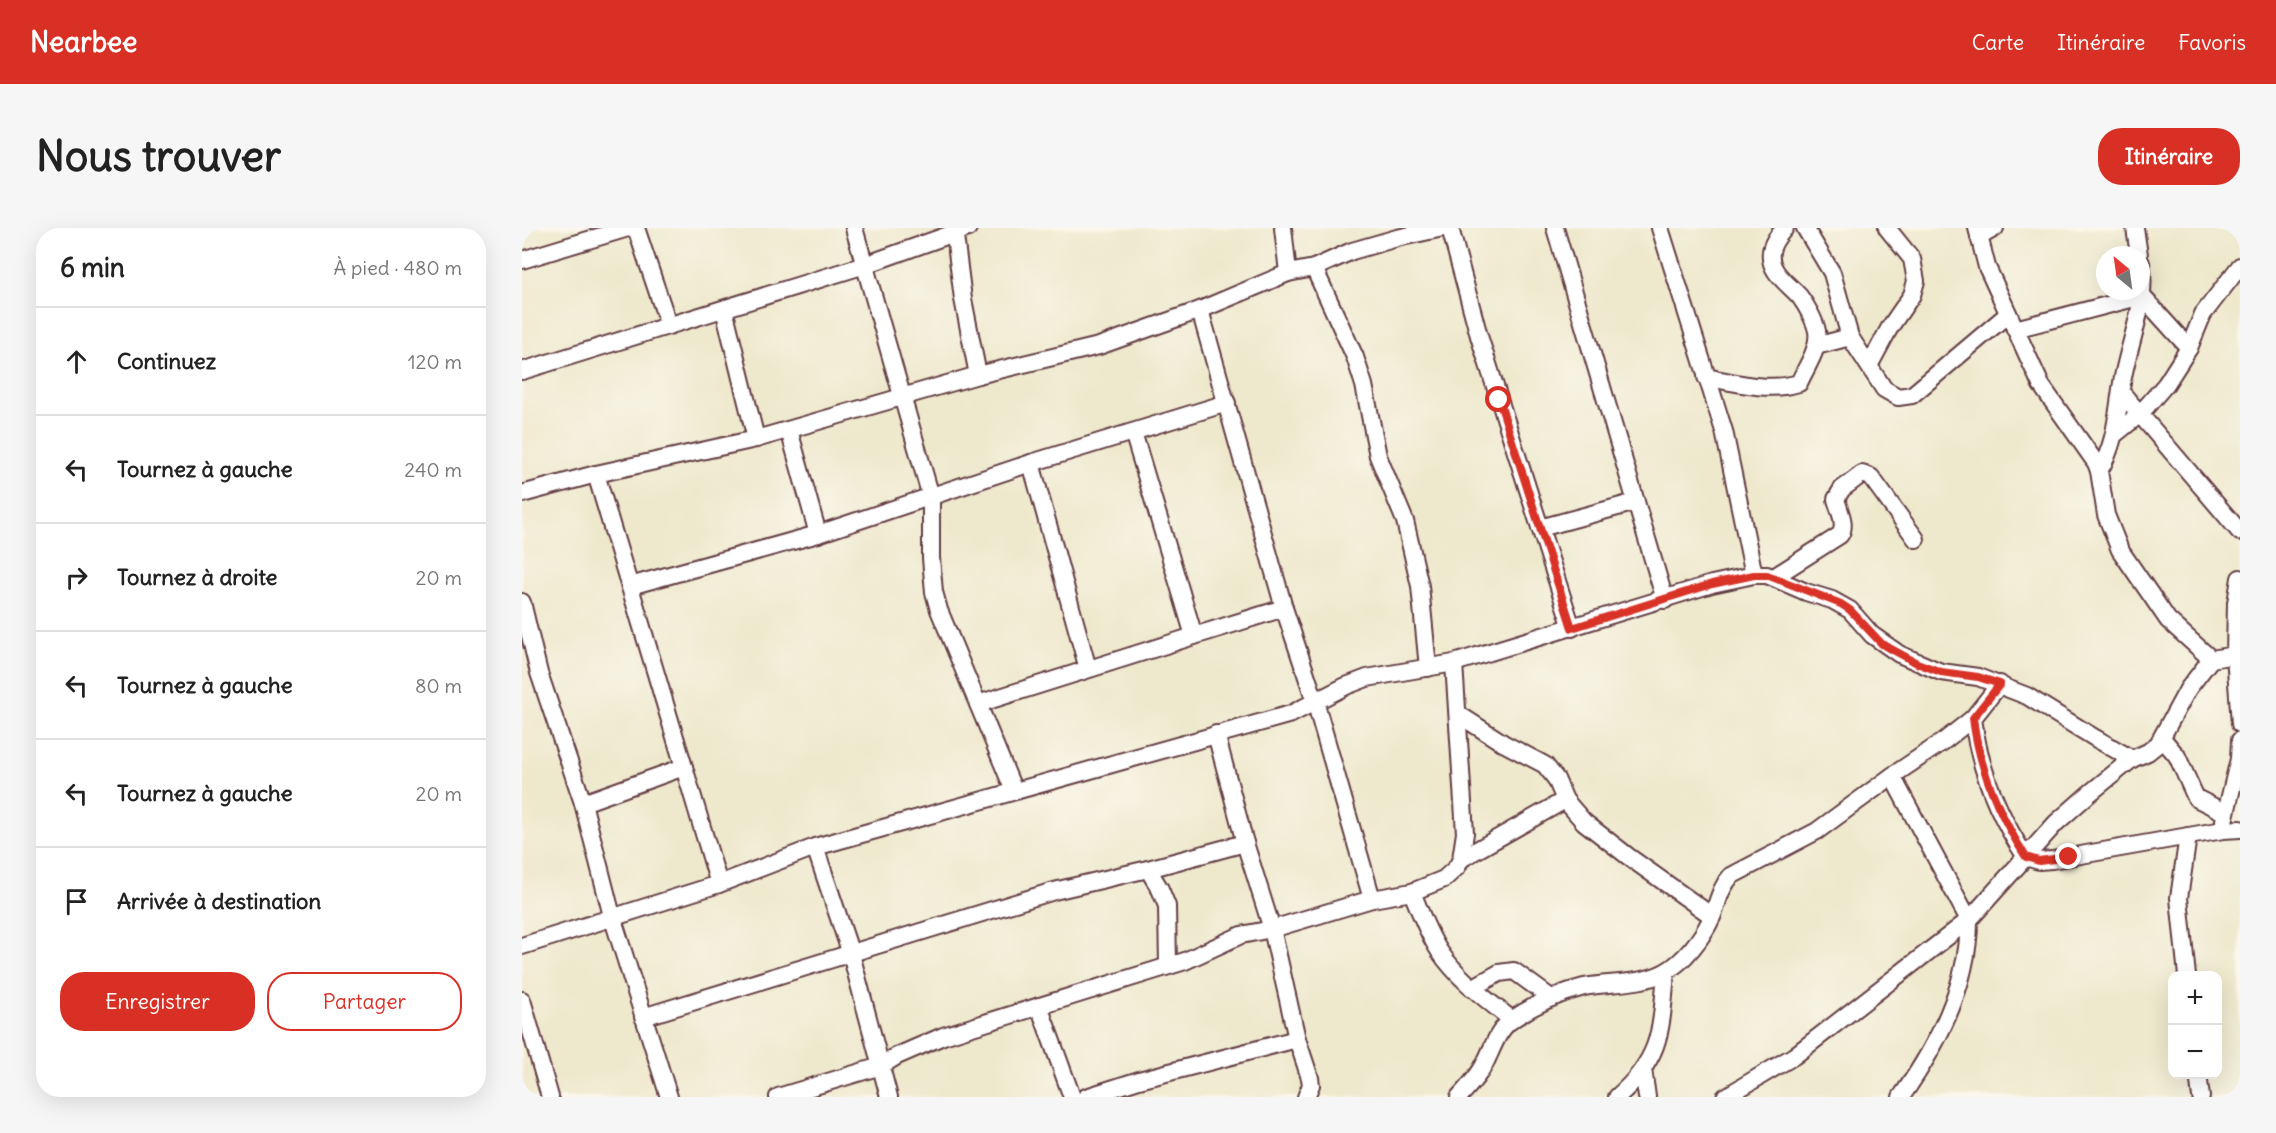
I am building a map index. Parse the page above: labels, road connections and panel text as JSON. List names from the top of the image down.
{
  "north": "top left",
  "page": {
    "header": "Nearbee",
    "nav": ["Carte", "Itinéraire", "Favoris"],
    "buttons": [
      "Itinéraire",
      ["Enregistrer", "Partager"]
    ],
    "title": "Nous trouver",
    "heading": ["6 min", "À pied · 480 m"],
    "list": [
      ["Continuez", "120 m"],
      ["Tournez à gauche", "240 m"],
      ["Tournez à droite", "20 m"],
      ["Tournez à gauche", "80 m"],
      ["Tournez à gauche", "20 m"],
      "Arrivée à destination"
    ],
    "map_buttons": ["+", "−"]
  }
}
